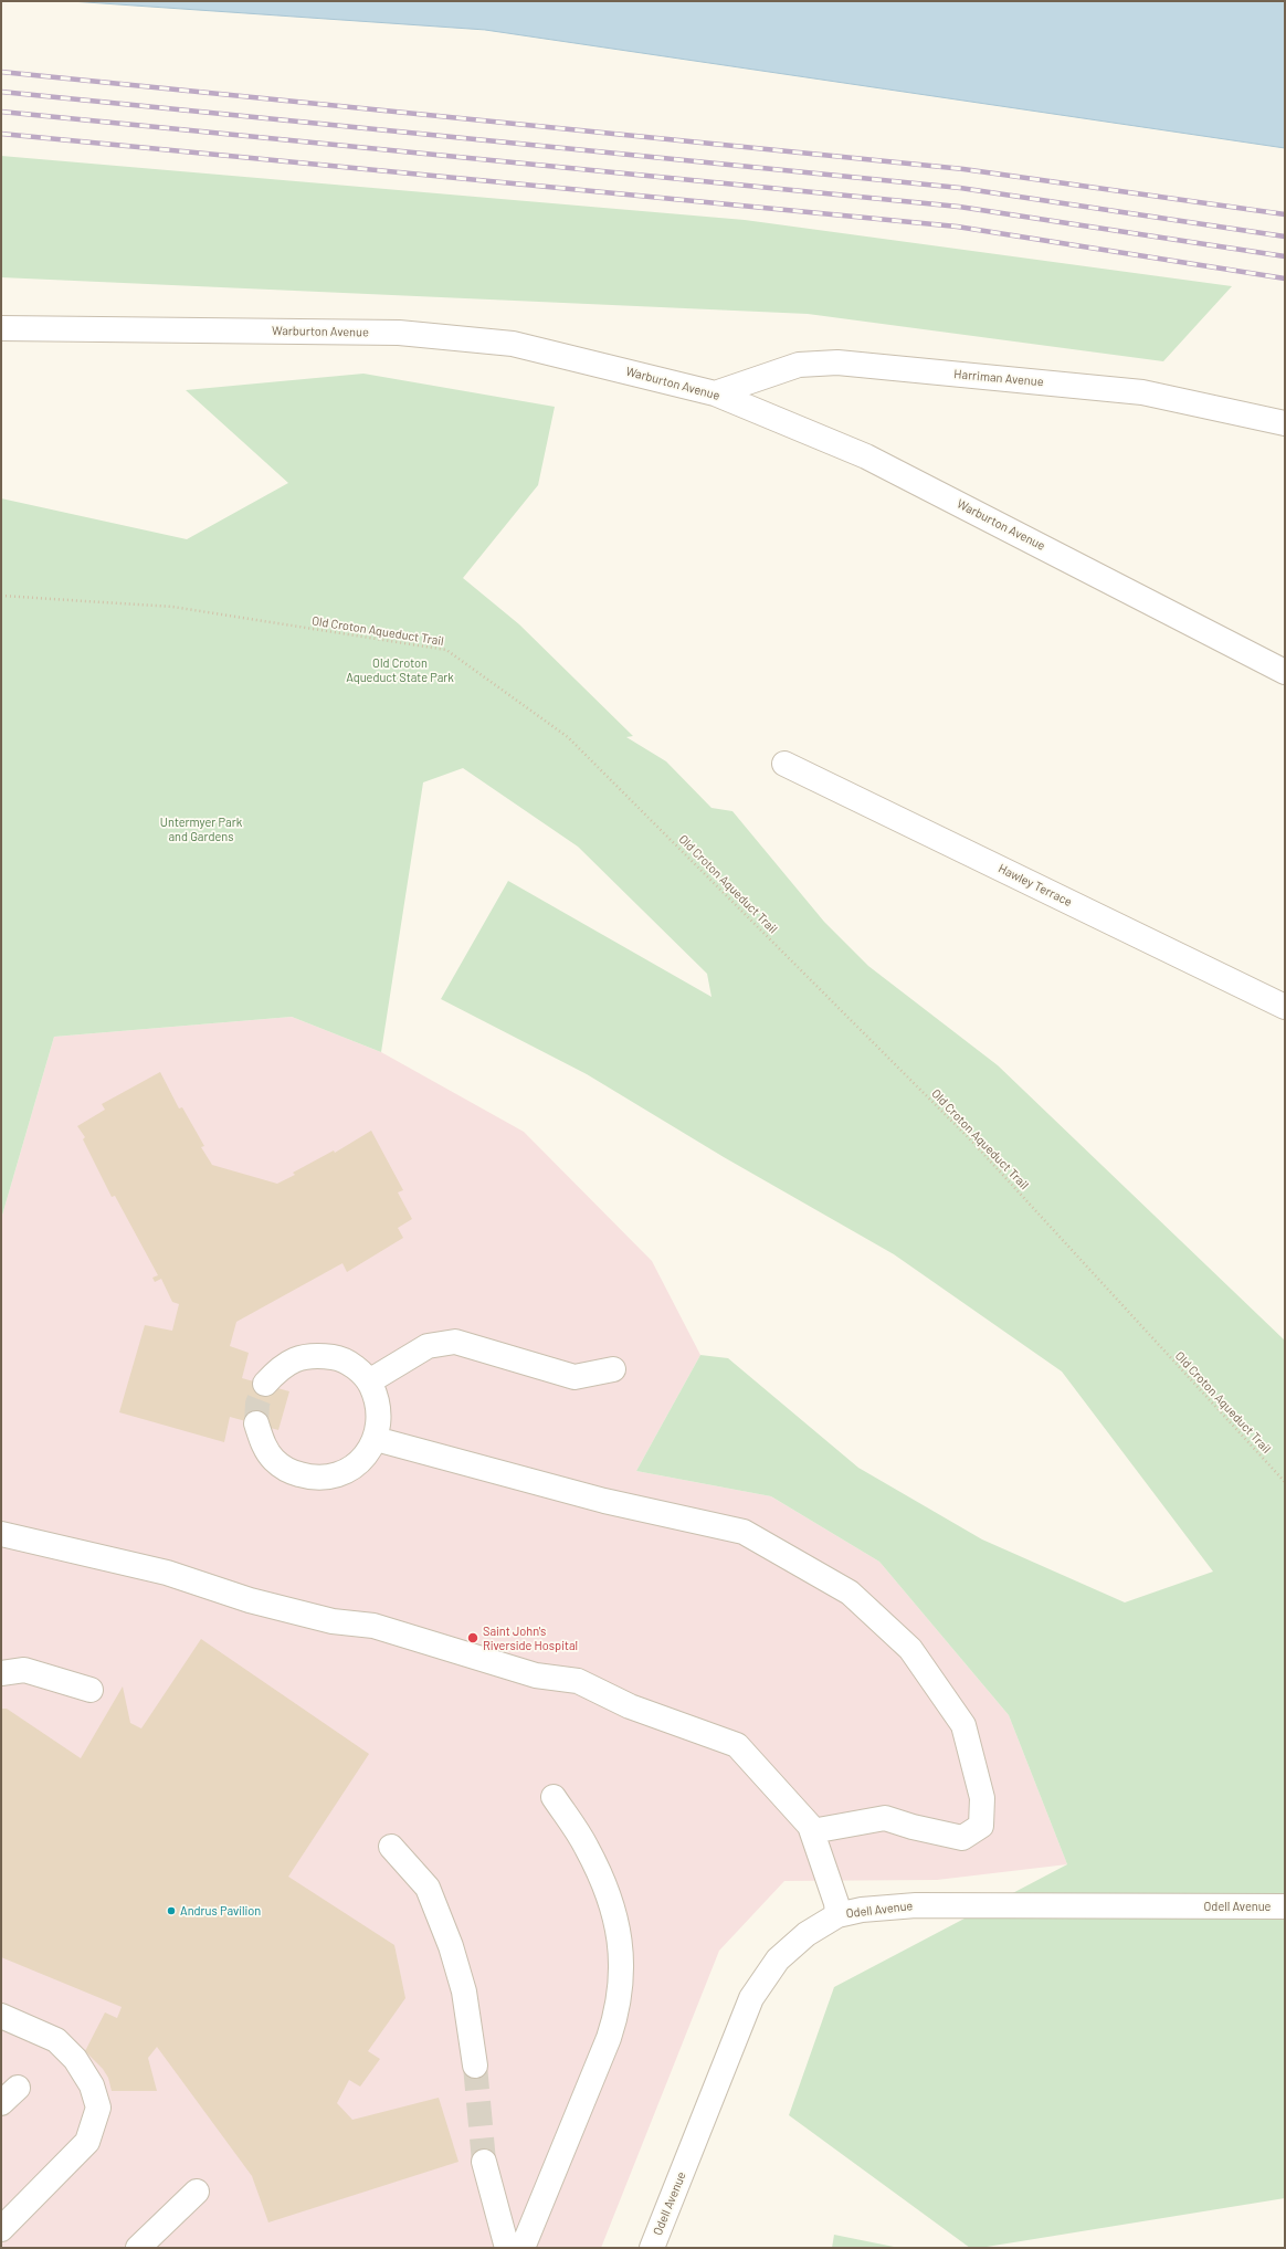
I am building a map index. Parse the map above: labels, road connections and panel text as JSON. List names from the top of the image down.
{
  "streets": {
    "street": [
      "Warburton Avenue",
      "Harriman Avenue",
      "Hawley Terrace",
      "Odell Avenue"
    ],
    "path": ["Old Croton Aqueduct Trail"]
  },
  "crossings": [
    ["Warburton Avenue", "Harriman Avenue"]
  ],
  "parks": ["Old Croton Aqueduct State Park", "Untermyer Park and Gardens"],
  "places": ["Saint John's Riverside Hospital", "Andrus Pavilion"]
}
